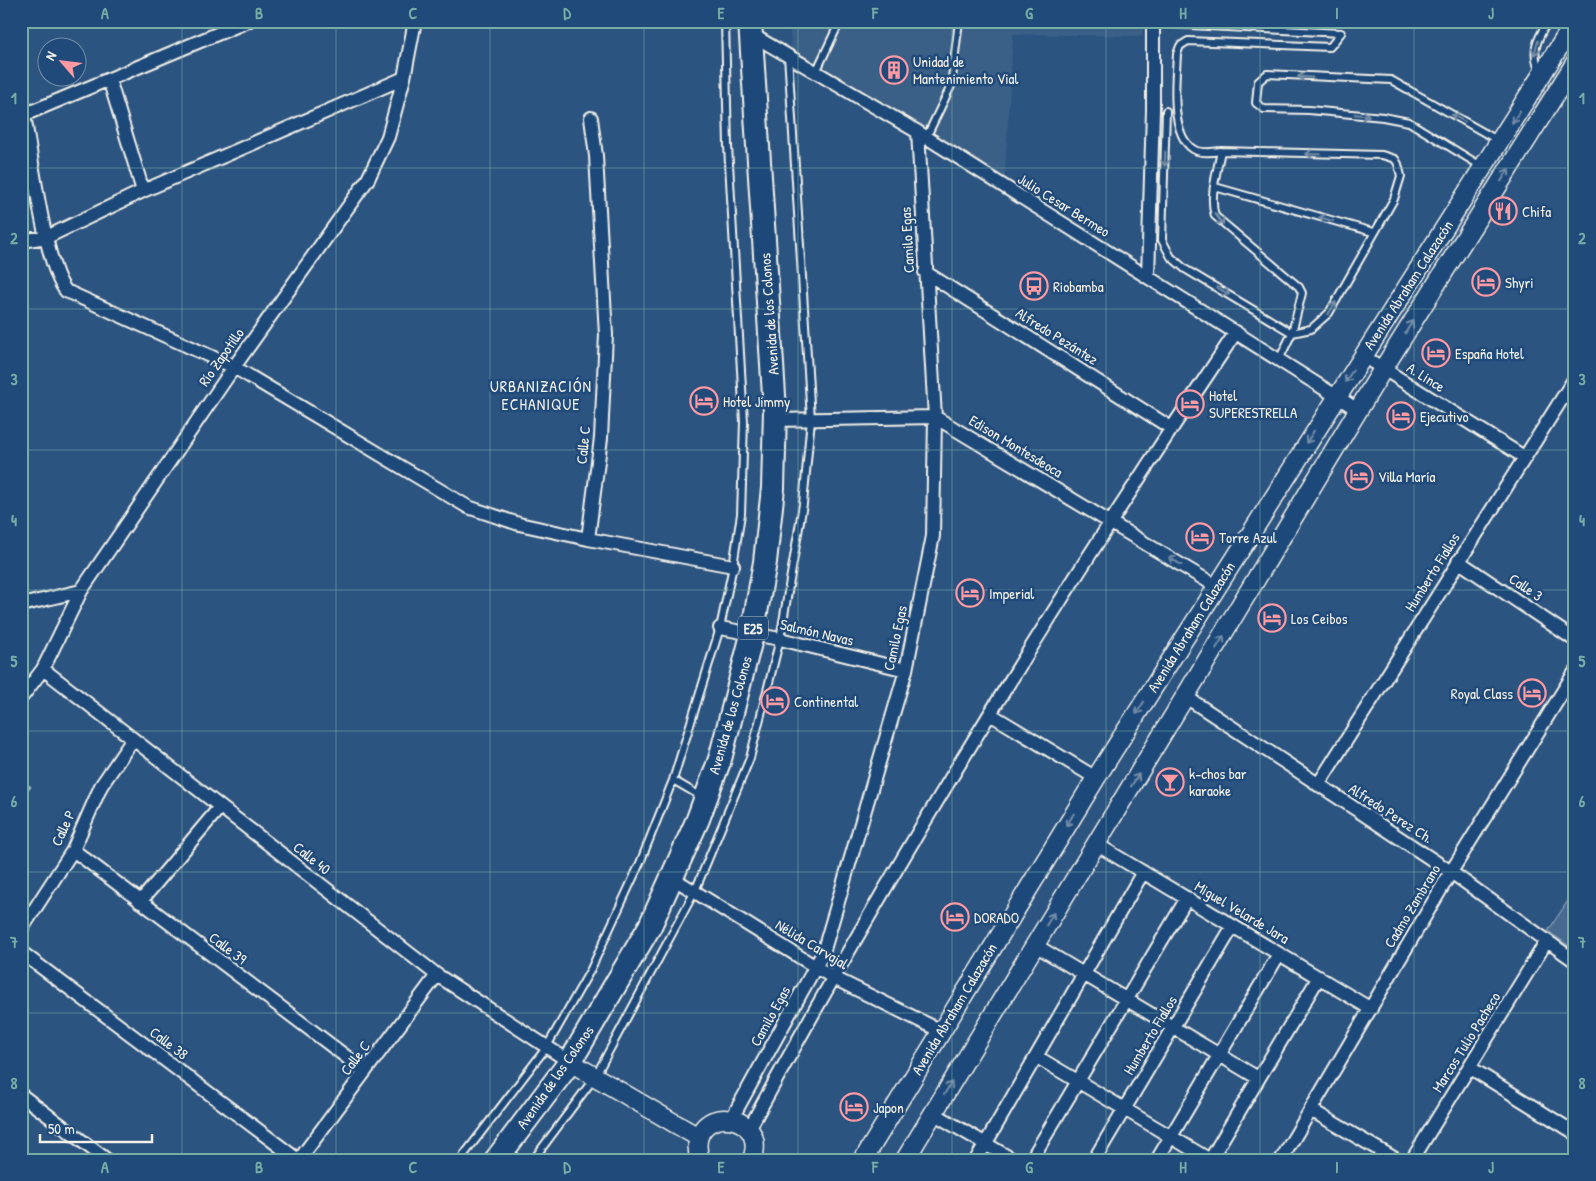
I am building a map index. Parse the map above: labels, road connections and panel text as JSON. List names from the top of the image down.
{
  "streets": {
    "highway": ["Avenida de los Colonos", "E25"],
    "main road": ["Avenida Abraham Calazacón"],
    "street": [
      "Julio Cesar Bermeo",
      "Camilo Egas",
      "Alfredo Pezántez",
      "Río Zapotillo",
      "A. Lince",
      "Calle C",
      "Edison Montesdeoca",
      "Humberto Fiallos",
      "Calle 3",
      "Salmón Navas",
      "Alfredo Perez Ch.",
      "Calle P",
      "Calle 40",
      "Cadmo Zambrano",
      "Miguel Velarde Jara",
      "Nélida Carvajal",
      "Calle 39",
      "Marcos Tulio Pacheco",
      "Calle 38"
    ]
  },
  "crossings": [
    ["Julio Cesar Bermeo", "Camilo Egas"],
    ["Julio Cesar Bermeo", "Avenida Abraham Calazacón"],
    ["Julio Cesar Bermeo", "Avenida de los Colonos"],
    ["Camilo Egas", "Alfredo Pezántez"],
    ["Camilo Egas", "Edison Montesdeoca"],
    ["Camilo Egas", "Salmón Navas"],
    ["Camilo Egas", "Nélida Carvajal"],
    ["Avenida Abraham Calazacón", "A. Lince"],
    ["Avenida Abraham Calazacón", "Edison Montesdeoca"],
    ["Avenida Abraham Calazacón", "Alfredo Perez Ch."],
    ["Avenida Abraham Calazacón", "Miguel Velarde Jara"],
    ["Avenida Abraham Calazacón", "Nélida Carvajal"],
    ["Avenida de los Colonos", "Salmón Navas"],
    ["Avenida de los Colonos", "Calle 40"],
    ["Avenida de los Colonos", "Nélida Carvajal"],
    ["Río Zapotillo", "Calle 40"],
    ["A. Lince", "Humberto Fiallos"],
    ["Calle C", "Calle 40"],
    ["Calle C", "Calle 39"],
    ["Calle C", "Calle 38"],
    ["Humberto Fiallos", "Calle 3"],
    ["Humberto Fiallos", "Alfredo Perez Ch."],
    ["Humberto Fiallos", "Miguel Velarde Jara"],
    ["Alfredo Perez Ch.", "Cadmo Zambrano"],
    ["Alfredo Perez Ch.", "Marcos Tulio Pacheco"],
    ["Calle P", "Calle 40"],
    ["Calle P", "Calle 39"],
    ["Cadmo Zambrano", "Miguel Velarde Jara"]
  ],
  "one_way": ["Edison Montesdeoca"],
  "districts": ["URBANIZACIÓN ECHANIQUE"],
  "places": {
    "building": ["Unidad de Mantenimiento Vial"],
    "restaurant": ["Chifa"],
    "hotel": [
      "Shyri",
      "España Hotel",
      "Hotel Jimmy",
      "Hotel SUPERESTRELLA",
      "Ejecutivo",
      "Villa María",
      "Torre Azul",
      "Imperial",
      "Los Ceibos",
      "Royal Class",
      "Continental",
      "DORADO",
      "Japon"
    ],
    "bus stop": ["Riobamba"],
    "bar": ["k-chos bar karaoke"]
  },
  "scale_bar": "50 m",
  "north": "top left",
  "grid": {
    "columns": [
      "A",
      "B",
      "C",
      "D",
      "E",
      "F",
      "G",
      "H",
      "I",
      "J"
    ],
    "rows": [
      "1",
      "2",
      "3",
      "4",
      "5",
      "6",
      "7",
      "8"
    ]
  }
}
